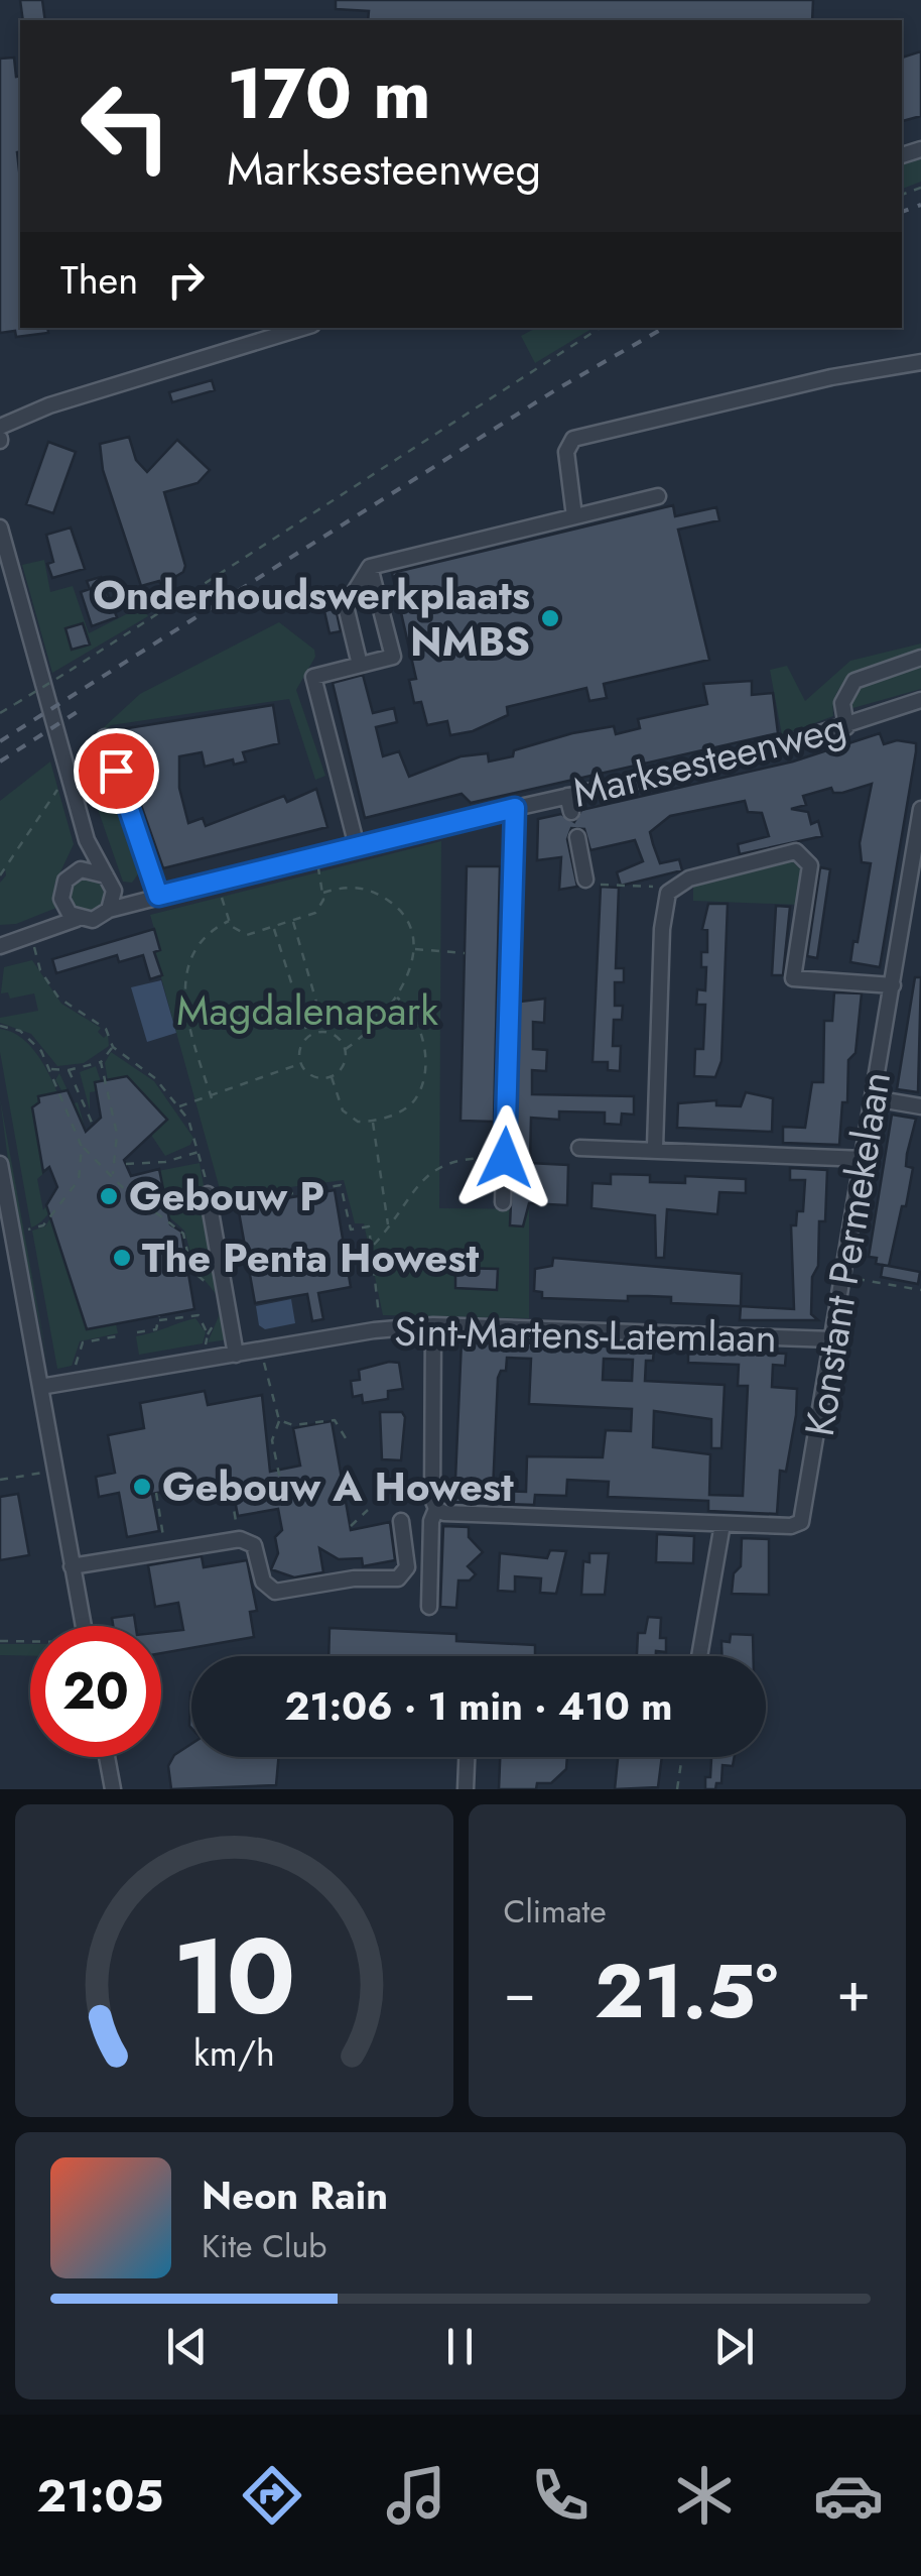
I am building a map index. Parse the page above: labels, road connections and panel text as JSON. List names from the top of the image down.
{
  "streets": {
    "street": ["Marksesteenweg", "Konstant Permekelaan", "Sint-Martens-Latemlaan"]
  },
  "crossings": [
    ["Konstant Permekelaan", "Sint-Martens-Latemlaan"]
  ],
  "parks": ["Magdalenapark"],
  "places": [
    "Onderhoudswerkplaats NMBS",
    "Gebouw P",
    "The Penta Howest",
    "Gebouw A Howest"
  ],
  "page": {
    "turn": ["170 m", "Marksesteenweg"],
    "then": "Then",
    "limit": "20",
    "trip": "21:06 · 1 min · 410 m",
    "tile": "Climate",
    "heat": ["−", "21.5°", "+"],
    "song": ["Neon Rain", "Kite Club"],
    "tabs": "21:05",
    "gauge": ["10", "km/h"]
  }
}
